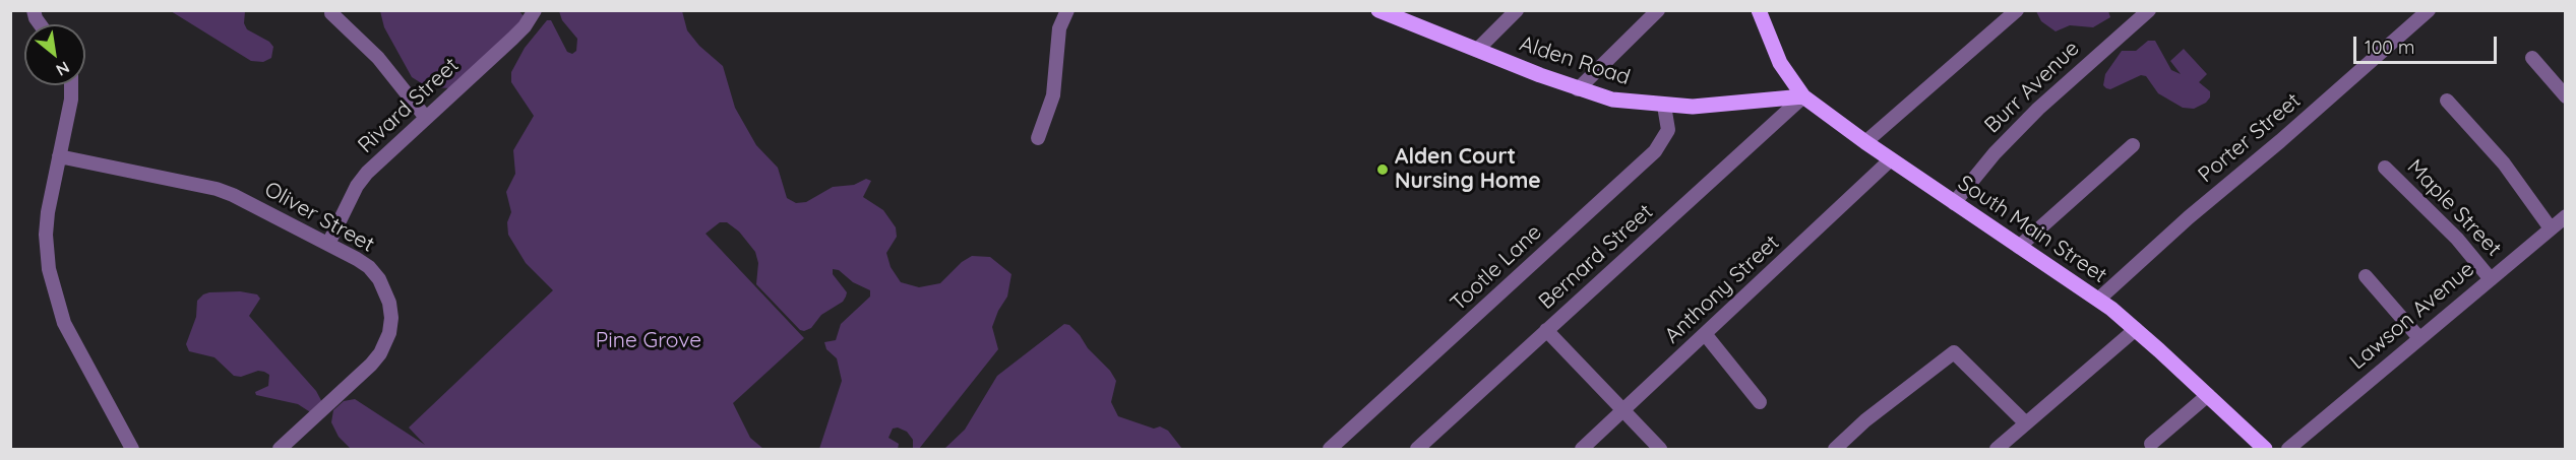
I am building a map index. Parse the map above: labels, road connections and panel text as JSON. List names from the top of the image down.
{
  "streets": {
    "main road": ["Alden Road", "South Main Street"],
    "street": [
      "Burr Avenue",
      "Rivard Street",
      "Porter Street",
      "Maple Street",
      "Oliver Street",
      "Bernard Street",
      "Tootle Lane",
      "Anthony Street",
      "Lawson Avenue"
    ]
  },
  "crossings": [
    ["Alden Road", "South Main Street"],
    ["Alden Road", "Bernard Street"],
    ["Alden Road", "Tootle Lane"],
    ["Burr Avenue", "South Main Street"],
    ["Rivard Street", "Oliver Street"],
    ["Porter Street", "South Main Street"],
    ["Maple Street", "Lawson Avenue"],
    ["South Main Street", "Bernard Street"],
    ["South Main Street", "Anthony Street"]
  ],
  "parks": ["Pine Grove"],
  "places": ["Alden Court Nursing Home"],
  "scale_bar": "100 m",
  "north": "bottom right"
}
